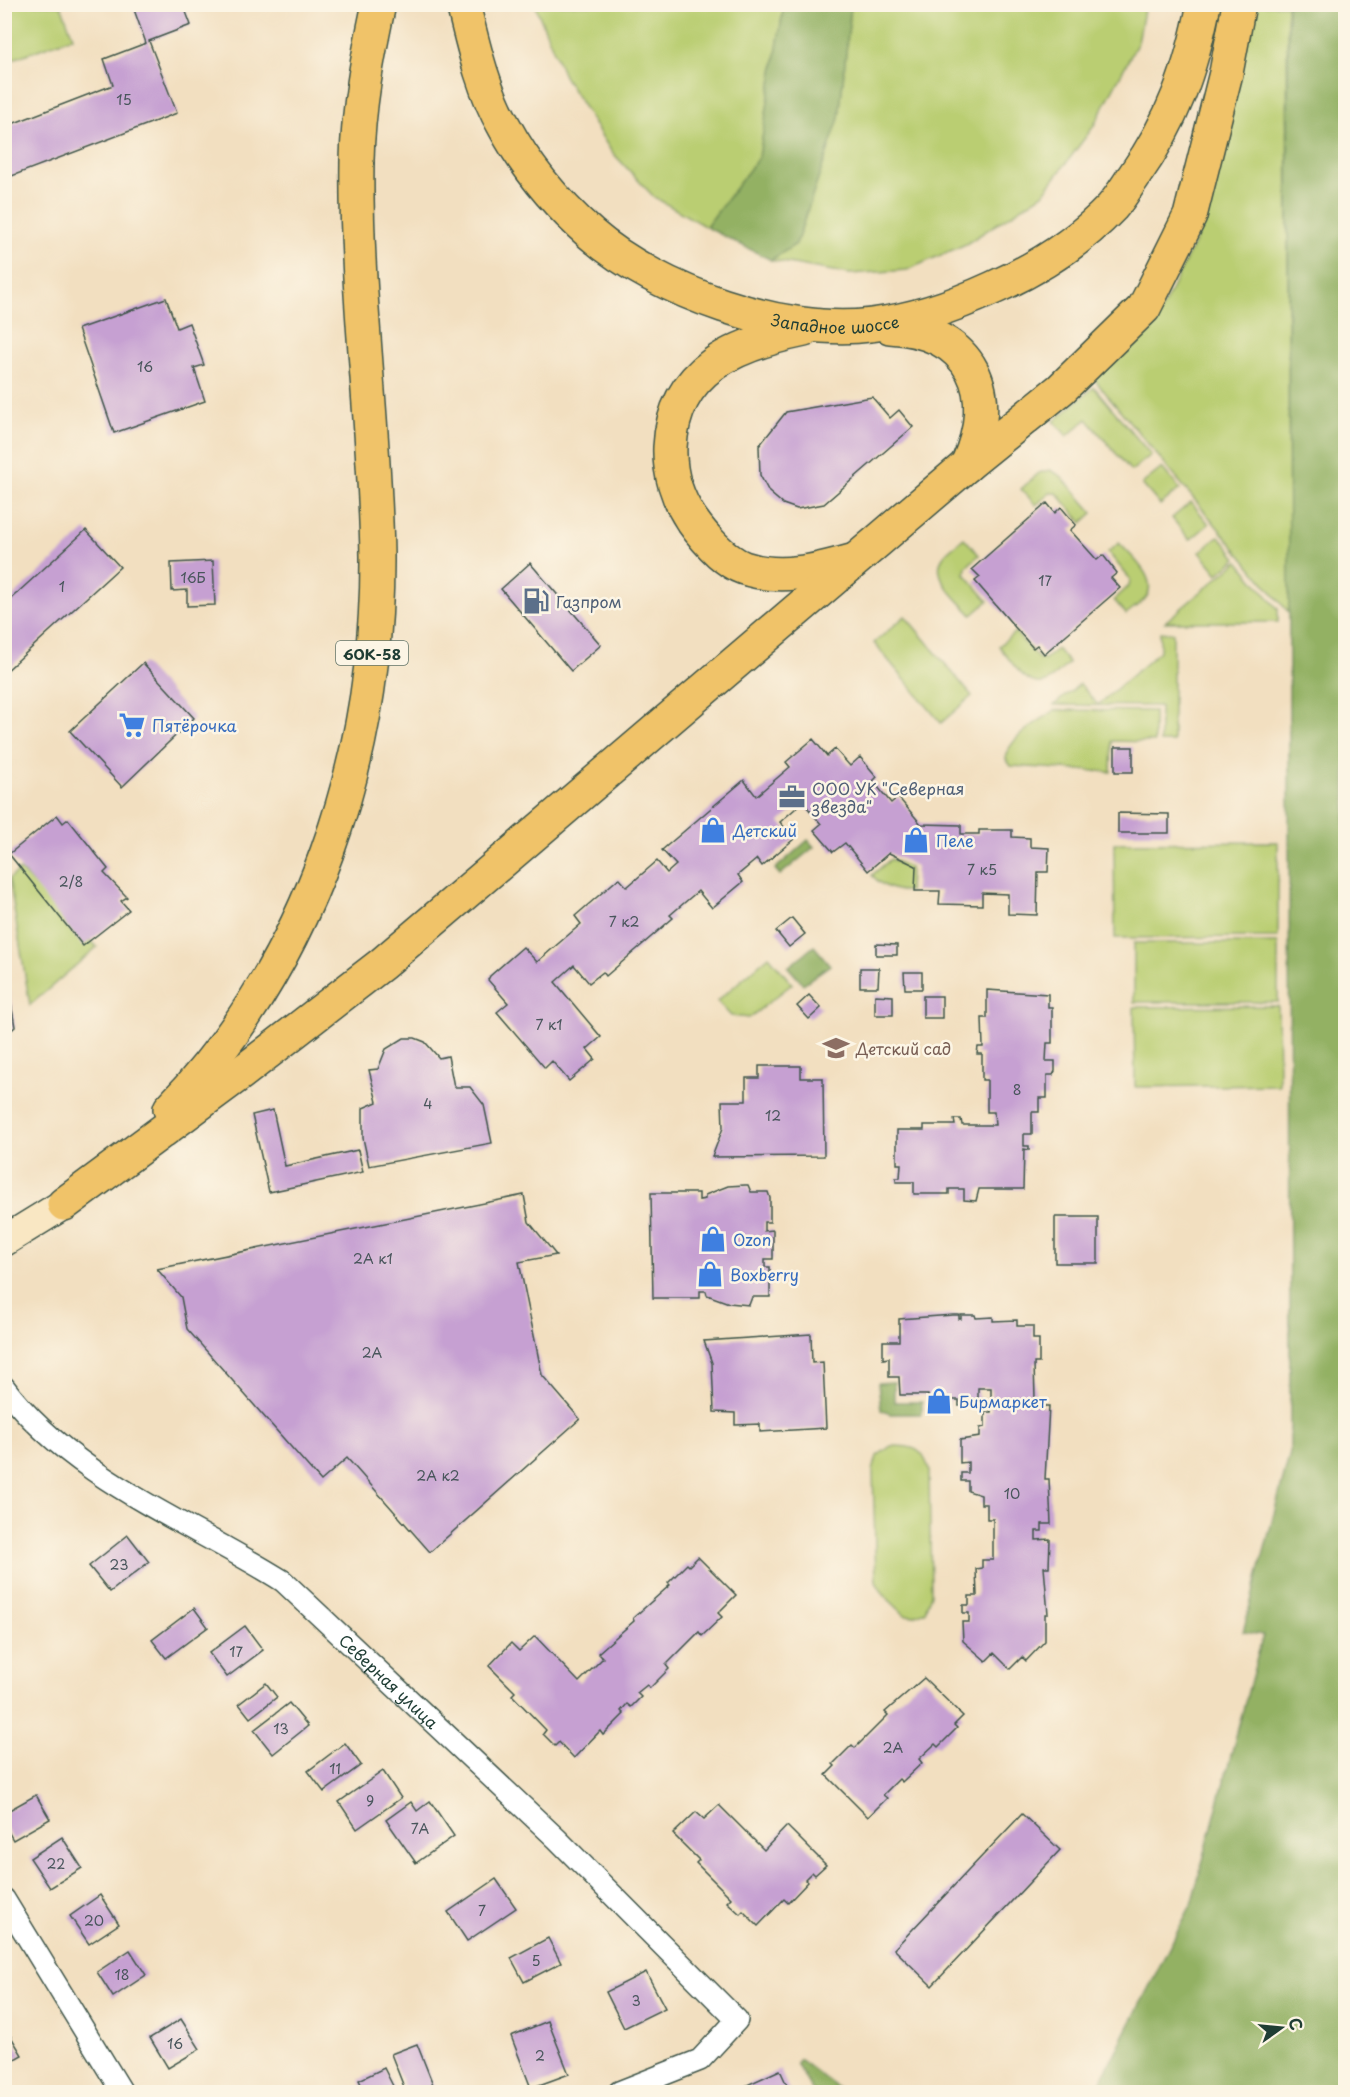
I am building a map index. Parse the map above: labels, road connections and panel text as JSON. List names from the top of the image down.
{
  "streets": {
    "highway": ["Западное шоссе", "60К-58"],
    "street": ["Северная улица"]
  },
  "places": {
    "fuel station": ["Газпром"],
    "supermarket": ["Пятёрочка"],
    "office": ["ООО УК \"Северная звезда\""],
    "shop": [
      "Детский",
      "Пеле",
      "Ozon",
      "Boxberry",
      "Бирмаркет"
    ],
    "school or university": ["Детский сад"]
  },
  "house_numbers": [
    "15",
    "16",
    "16Б",
    "17",
    "1",
    "7 к5",
    "2/8",
    "7 к2",
    "7 к1",
    "8",
    "4",
    "12",
    "2А к1",
    "2А",
    "2А к2",
    "10",
    "23",
    "17",
    "13",
    "2А",
    "11",
    "9",
    "7А",
    "22",
    "7",
    "20",
    "5",
    "18",
    "3",
    "16",
    "2"
  ],
  "north": "right"
}
